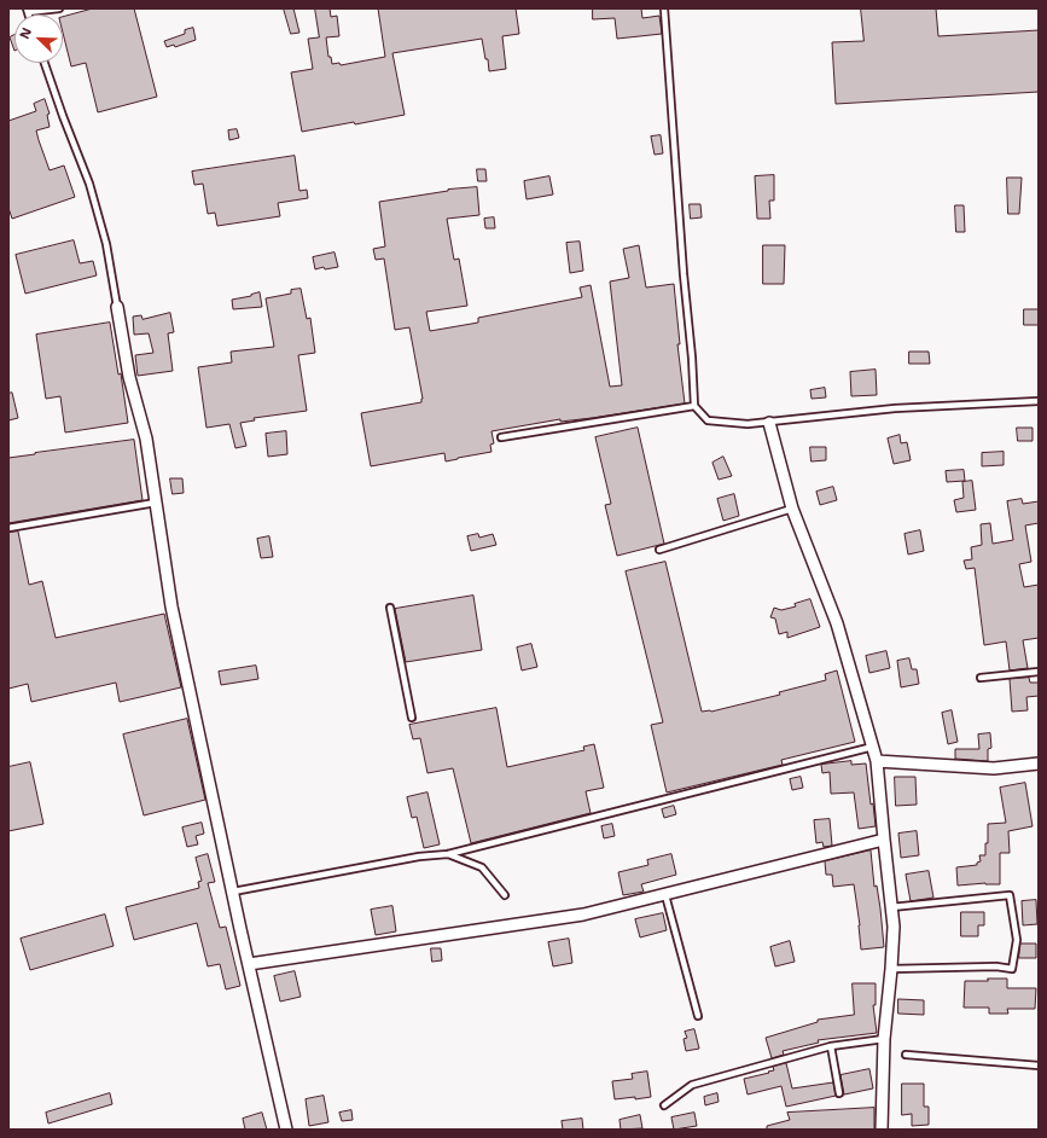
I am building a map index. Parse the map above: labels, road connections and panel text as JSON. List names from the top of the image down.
{
  "north": "top left"
}
